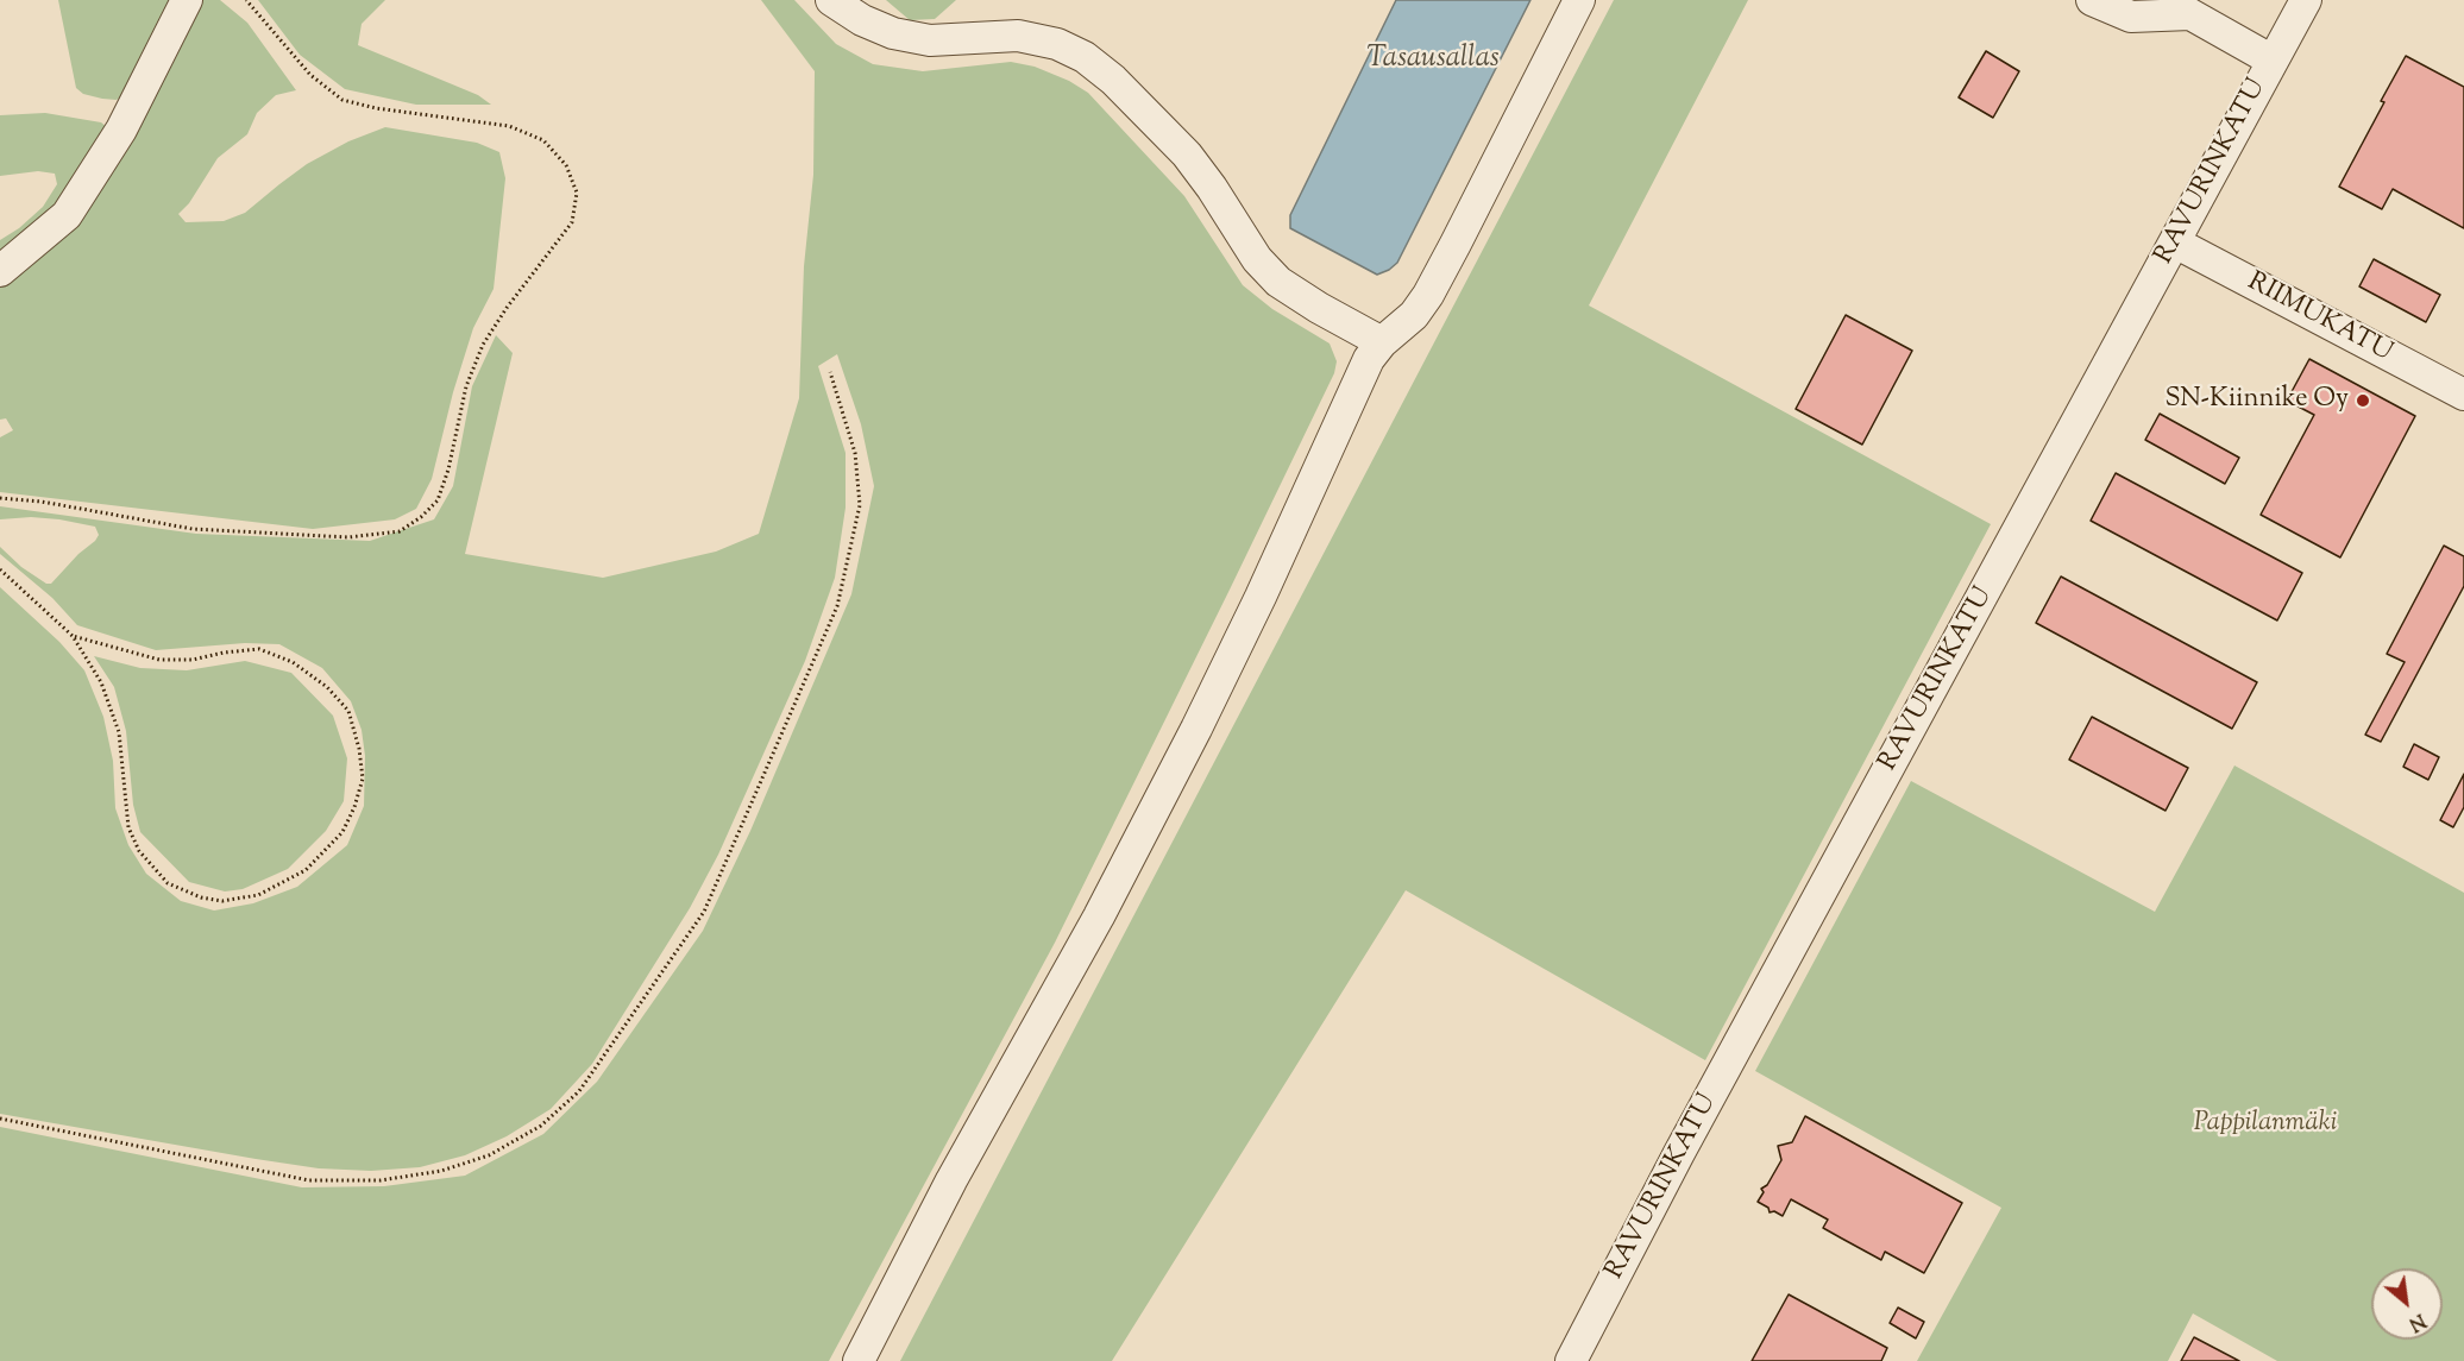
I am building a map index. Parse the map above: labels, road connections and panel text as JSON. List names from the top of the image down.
{
  "streets": {
    "street": ["RAVURINKATU", "RIIMUKATU"]
  },
  "crossings": [
    ["RAVURINKATU", "RIIMUKATU"]
  ],
  "water": ["Tasausallas"],
  "parks": ["Pappilanmäki"],
  "places": ["SN-Kiinnike Oy"],
  "north": "bottom right"
}
